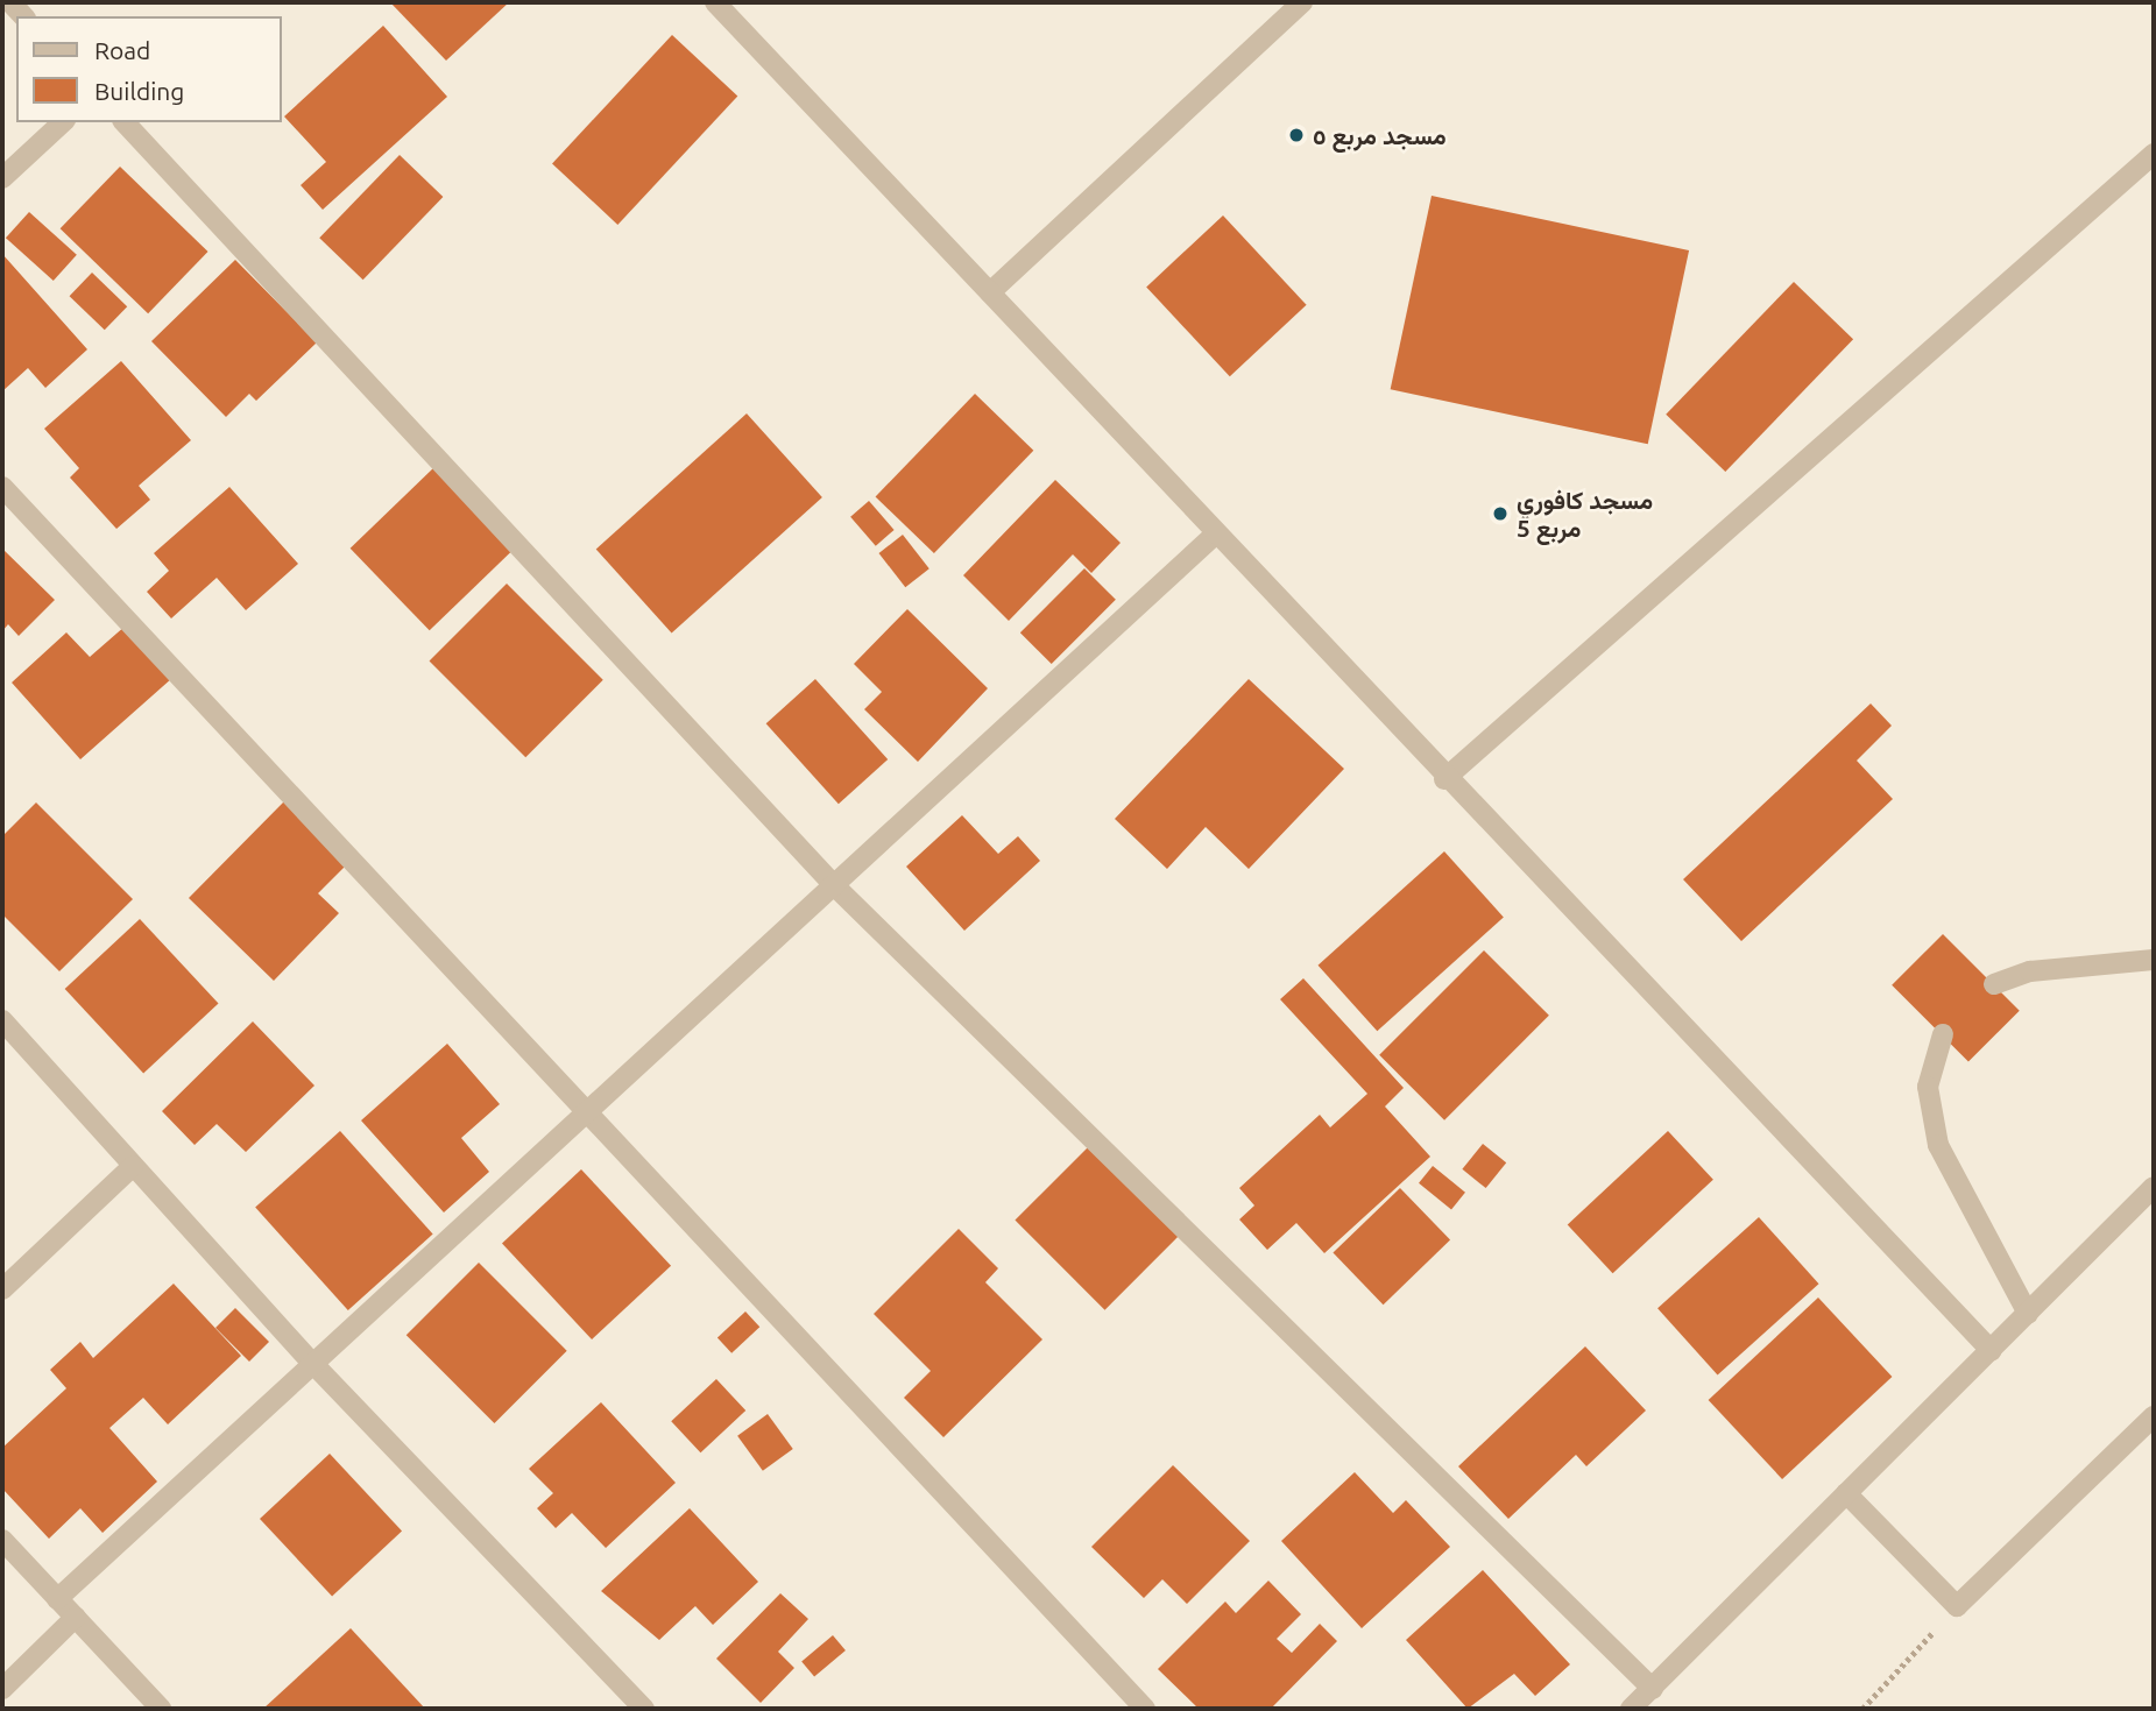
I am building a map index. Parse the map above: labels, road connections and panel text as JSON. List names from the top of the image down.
{
  "places": ["مسجد مربع ٥", "مسجد كافوري مربع 5"],
  "legend": ["Road", "Building"]
}
